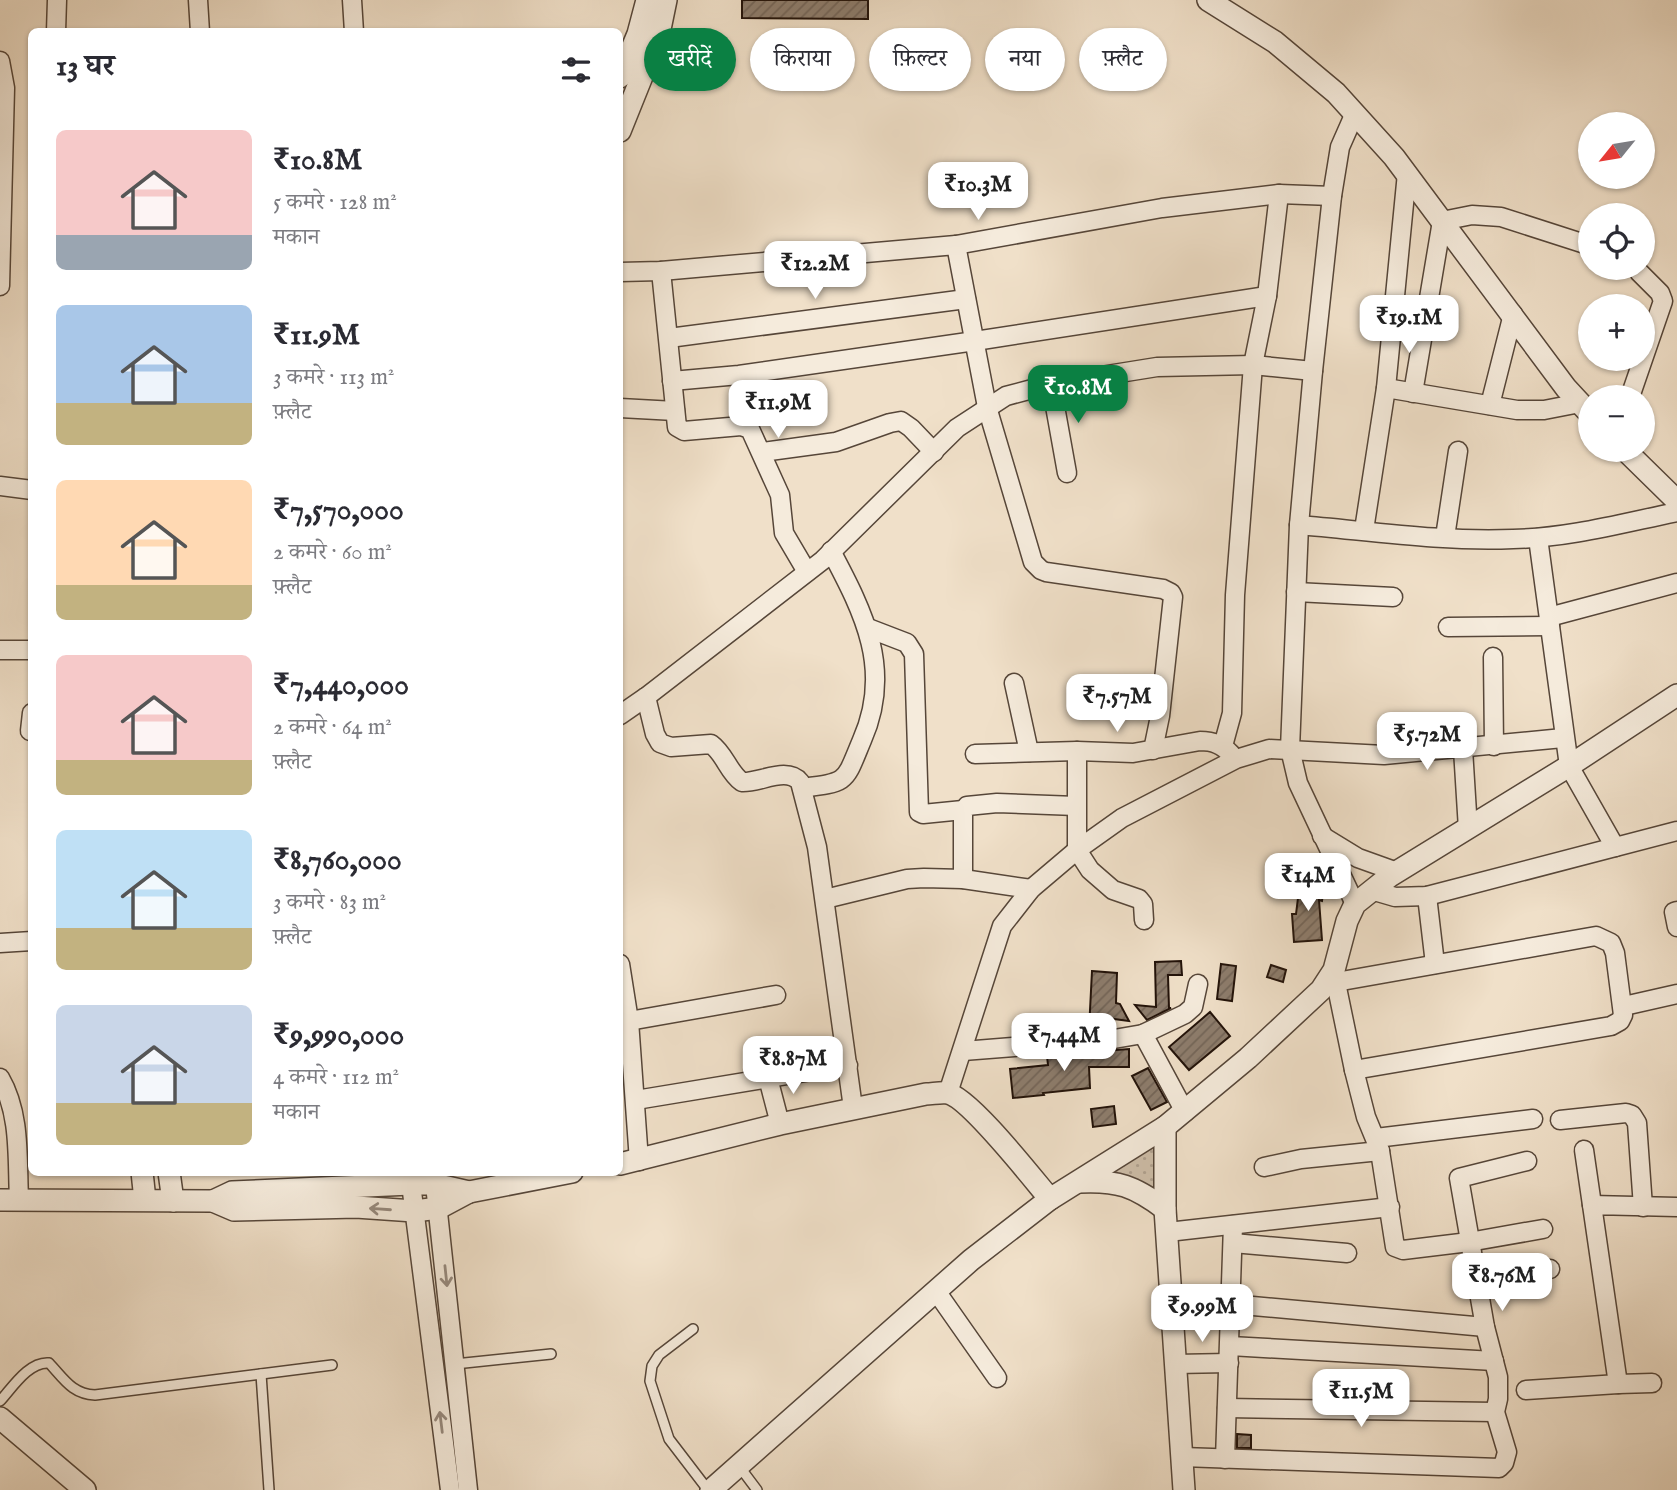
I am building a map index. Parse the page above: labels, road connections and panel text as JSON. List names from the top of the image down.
{
  "north": "bottom left",
  "page": {
    "chip": [
      "खरीदें",
      "किराया",
      "फ़िल्टर",
      "नया",
      "फ़्लैट"
    ],
    "heading": "13 घर",
    "map_buttons": ["+", "−"],
    "list": [
      {
        "name": "₹10.8M",
        "note": "5 कमरे · 128 m² · मकान"
      },
      {
        "name": "₹11.9M",
        "note": "3 कमरे · 113 m² · फ़्लैट"
      },
      {
        "name": "₹7,570,000",
        "note": "2 कमरे · 60 m² · फ़्लैट"
      },
      {
        "name": "₹7,440,000",
        "note": "2 कमरे · 64 m² · फ़्लैट"
      },
      {
        "name": "₹8,760,000",
        "note": "3 कमरे · 83 m² · फ़्लैट"
      },
      {
        "name": "₹9,990,000",
        "note": "4 कमरे · 112 m² · मकान"
      }
    ],
    "price": [
      "₹10.3M",
      "₹12.2M",
      "₹19.1M",
      "₹10.8M",
      "₹11.9M",
      "₹7.57M",
      "₹5.72M",
      "₹14M",
      "₹7.44M",
      "₹8.87M",
      "₹8.76M",
      "₹9.99M",
      "₹11.5M"
    ]
  }
}
